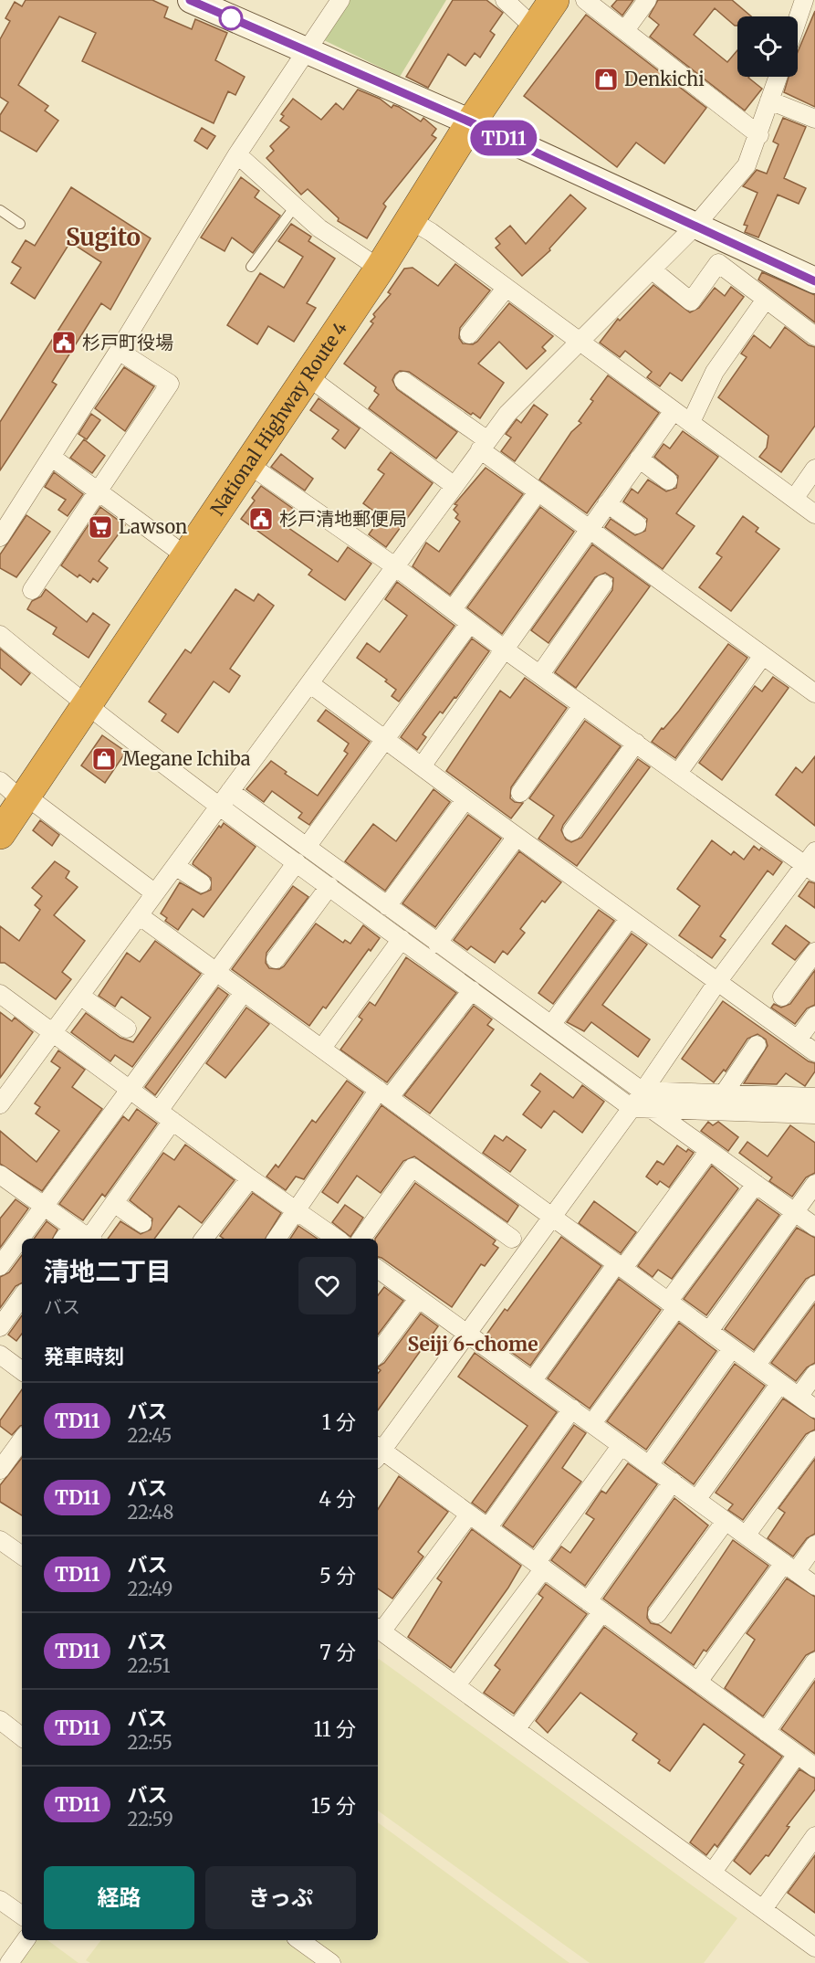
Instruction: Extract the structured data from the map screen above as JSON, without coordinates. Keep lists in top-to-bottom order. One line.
{"streets":{"highway":["National Highway Route 4"]},"districts":["Sugito","Seiji 6-chome"],"places":{"shop":["Denkichi","Megane Ichiba"],"public building":["杉戸町役場","杉戸清地郵便局"],"supermarket":["Lawson"]},"lines":["bus line TD11"],"page":{"on_map":"TD11","heading":[["清地二丁目","バス"],"発車時刻"],"list":[{"mark":"TD11","name":"バス","note":"22:45","value":"1 分"},{"mark":"TD11","name":"バス","note":"22:48","value":"4 分"},{"mark":"TD11","name":"バス","note":"22:49","value":"5 分"},{"mark":"TD11","name":"バス","note":"22:51","value":"7 分"},{"mark":"TD11","name":"バス","note":"22:55","value":"11 分"},{"mark":"TD11","name":"バス","note":"22:59","value":"15 分"}],"buttons":["経路","きっぷ"]}}
